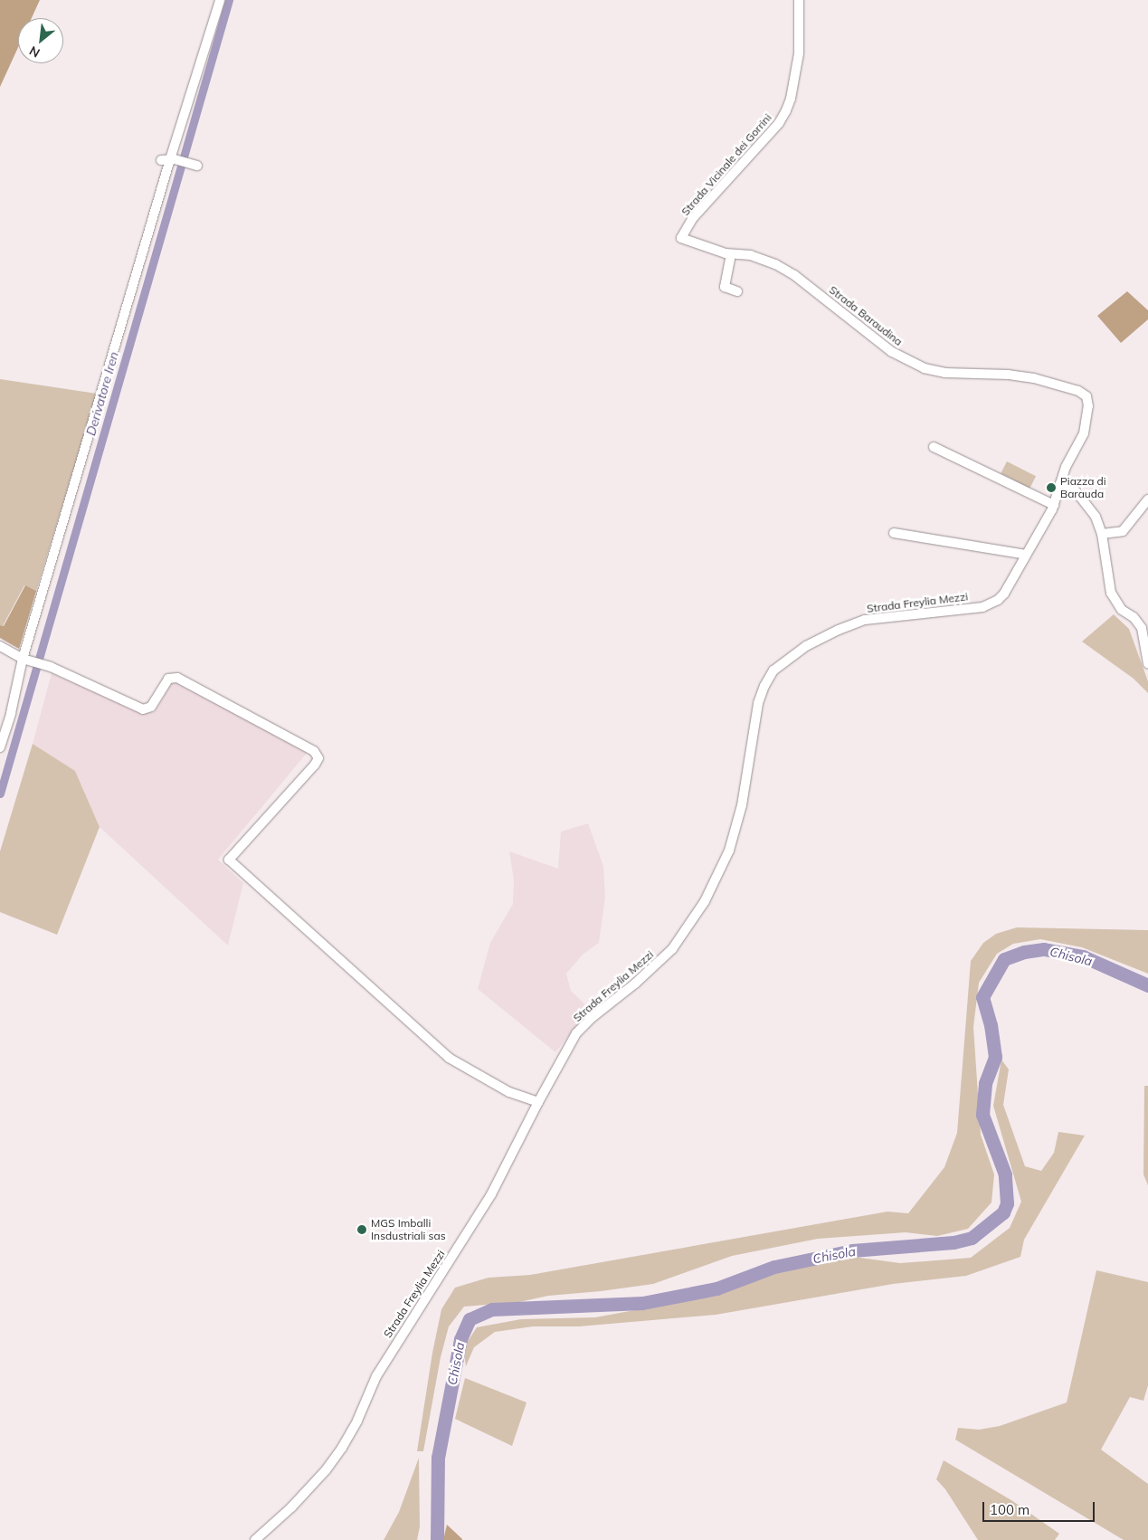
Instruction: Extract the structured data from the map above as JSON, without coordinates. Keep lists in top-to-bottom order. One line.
{"streets":{"street":["Strada Vicinale dei Gorrini","Strada Baraudina","Strada Freylia Mezzi"]},"crossings":[["Strada Vicinale dei Gorrini","Strada Baraudina"],["Strada Baraudina","Strada Freylia Mezzi"]],"water":["Derivatore Iren","Chisola"],"places":["Piazza di Barauda","MGS Imballi Insdustriali sas"],"scale_bar":"100 m","north":"bottom left"}
